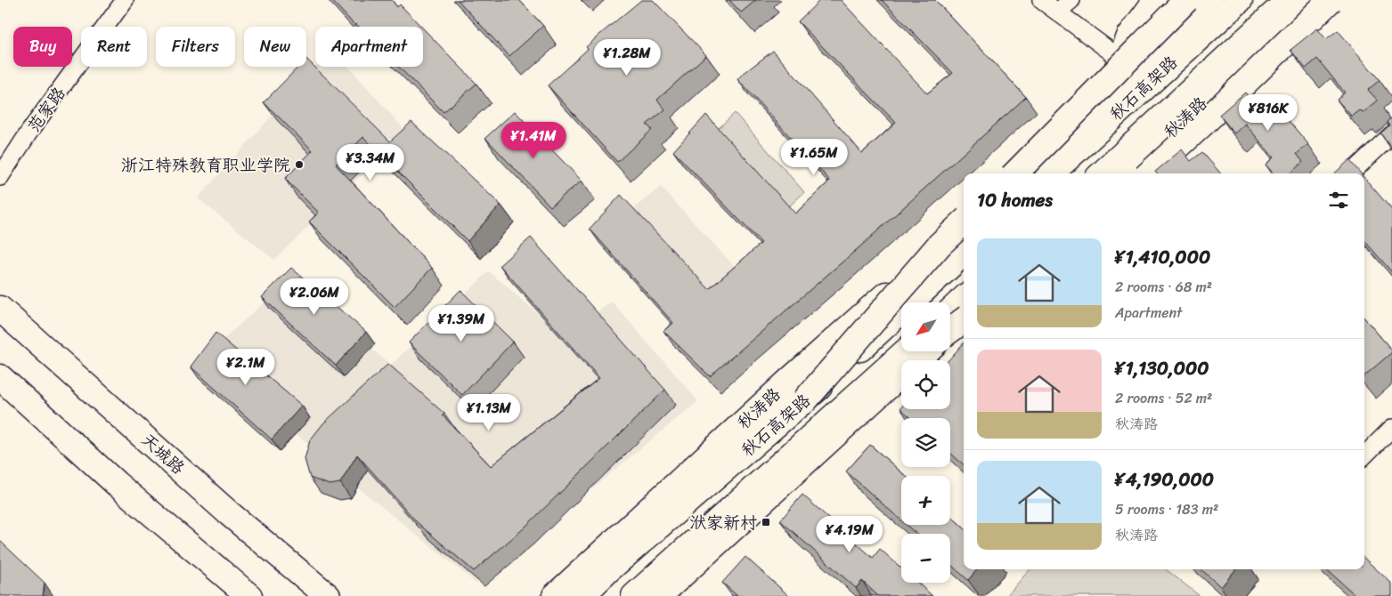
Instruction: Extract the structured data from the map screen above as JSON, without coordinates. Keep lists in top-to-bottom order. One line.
{"streets":{"main road":["秋石高架路","秋涛路","天城路"],"street":["范家路"]},"places":{"other":["浙江特殊教育职业学院"],"transit":["洑家新村"]},"north":"bottom left","page":{"chip":["Buy","Rent","Filters","New","Apartment"],"price":["¥1.28M","¥816K","¥1.41M","¥1.65M","¥3.34M","¥2.06M","¥1.39M","¥2.1M","¥1.13M","¥4.19M"],"heading":"10 homes","list":[{"name":"¥1,410,000","note":"2 rooms · 68 m² · Apartment"},{"name":"¥1,130,000","note":"2 rooms · 52 m² · 秋涛路"},{"name":"¥4,190,000","note":"5 rooms · 183 m² · 秋涛路"}],"map_buttons":["+","−"]}}
